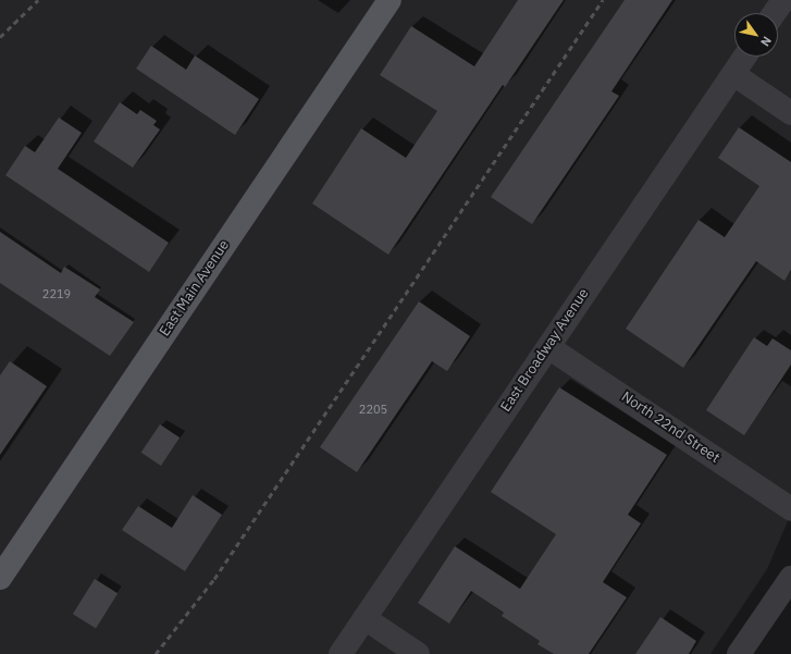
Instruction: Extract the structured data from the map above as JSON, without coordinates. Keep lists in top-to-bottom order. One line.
{"streets":{"main road":["East Main Avenue"],"street":["East Broadway Avenue","North 22nd Street"]},"crossings":[["East Broadway Avenue","North 22nd Street"]],"house_numbers":["2219","2205"],"north":"bottom right"}
